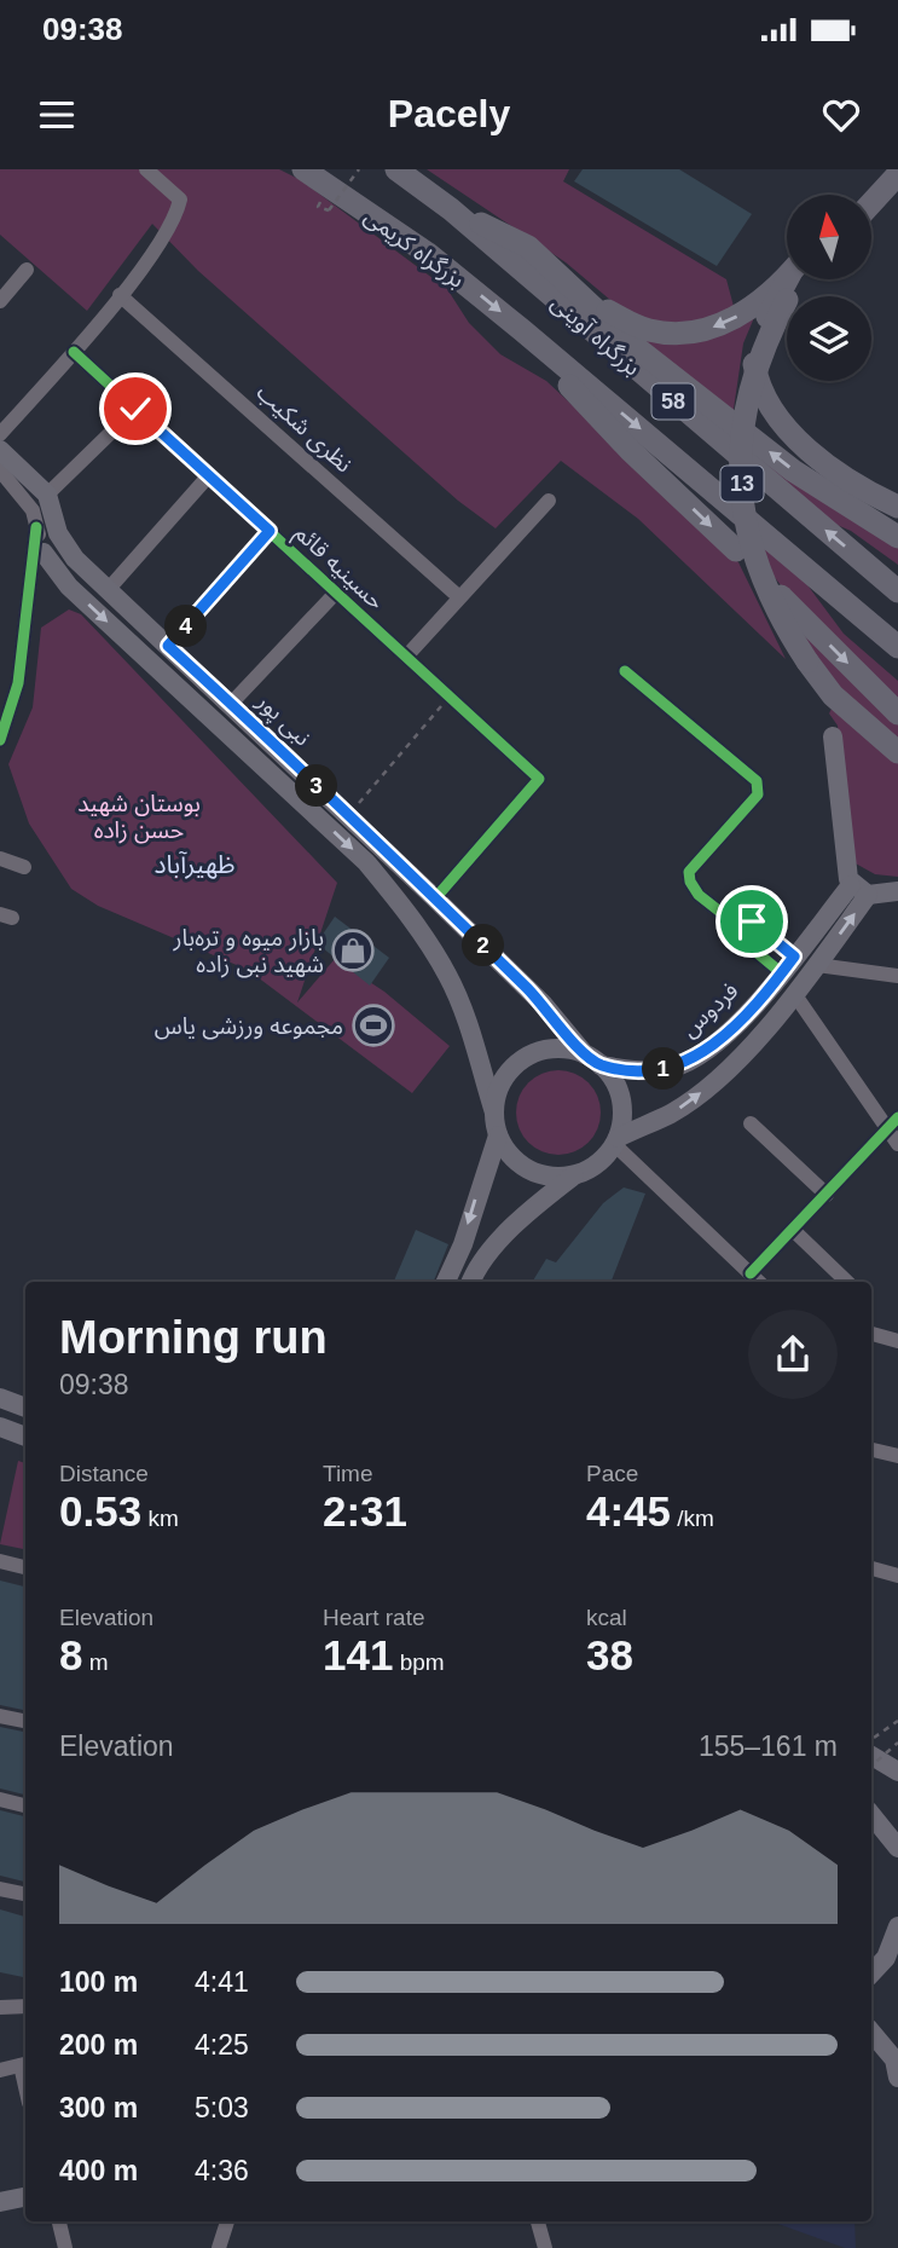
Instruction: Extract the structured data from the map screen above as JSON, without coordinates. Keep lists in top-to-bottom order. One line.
{"streets":{"highway":["بزرگراه کریمی","بزرگراه آوینی","58","13"],"main road":["نبی پور","فردوس"],"street":["نظری شکیب","حسینیه قائم"]},"crossings":[["بزرگراه کریمی","بزرگراه آوینی"],["بزرگراه آوینی","58"],["حسینیه قائم","نبی پور"],["نبی پور","فردوس"]],"districts":["ظهیرآباد"],"parks":["بوستان شهید حسن زاده"],"places":{"shop":["بازار میوه و تره‌بار شهید نبی زاده"],"sports":["مجموعه ورزشی یاس"]},"north":"top","page":{"status":"09:38","header":"Pacely","pins":["4","3","2","1"],"heading":["Morning run","09:38"],"stats":[["Distance","0.53 km"],["Time","2:31"],["Pace","4:45 /km"],["Elevation","8 m"],["Heart rate","141 bpm"],["kcal","38"]],"chart":["Elevation","155–161 m"],"list":[{"name":"100 m","note":"4:41"},{"name":"200 m","note":"4:25"},{"name":"300 m","note":"5:03"},{"name":"400 m","note":"4:36"}]}}
